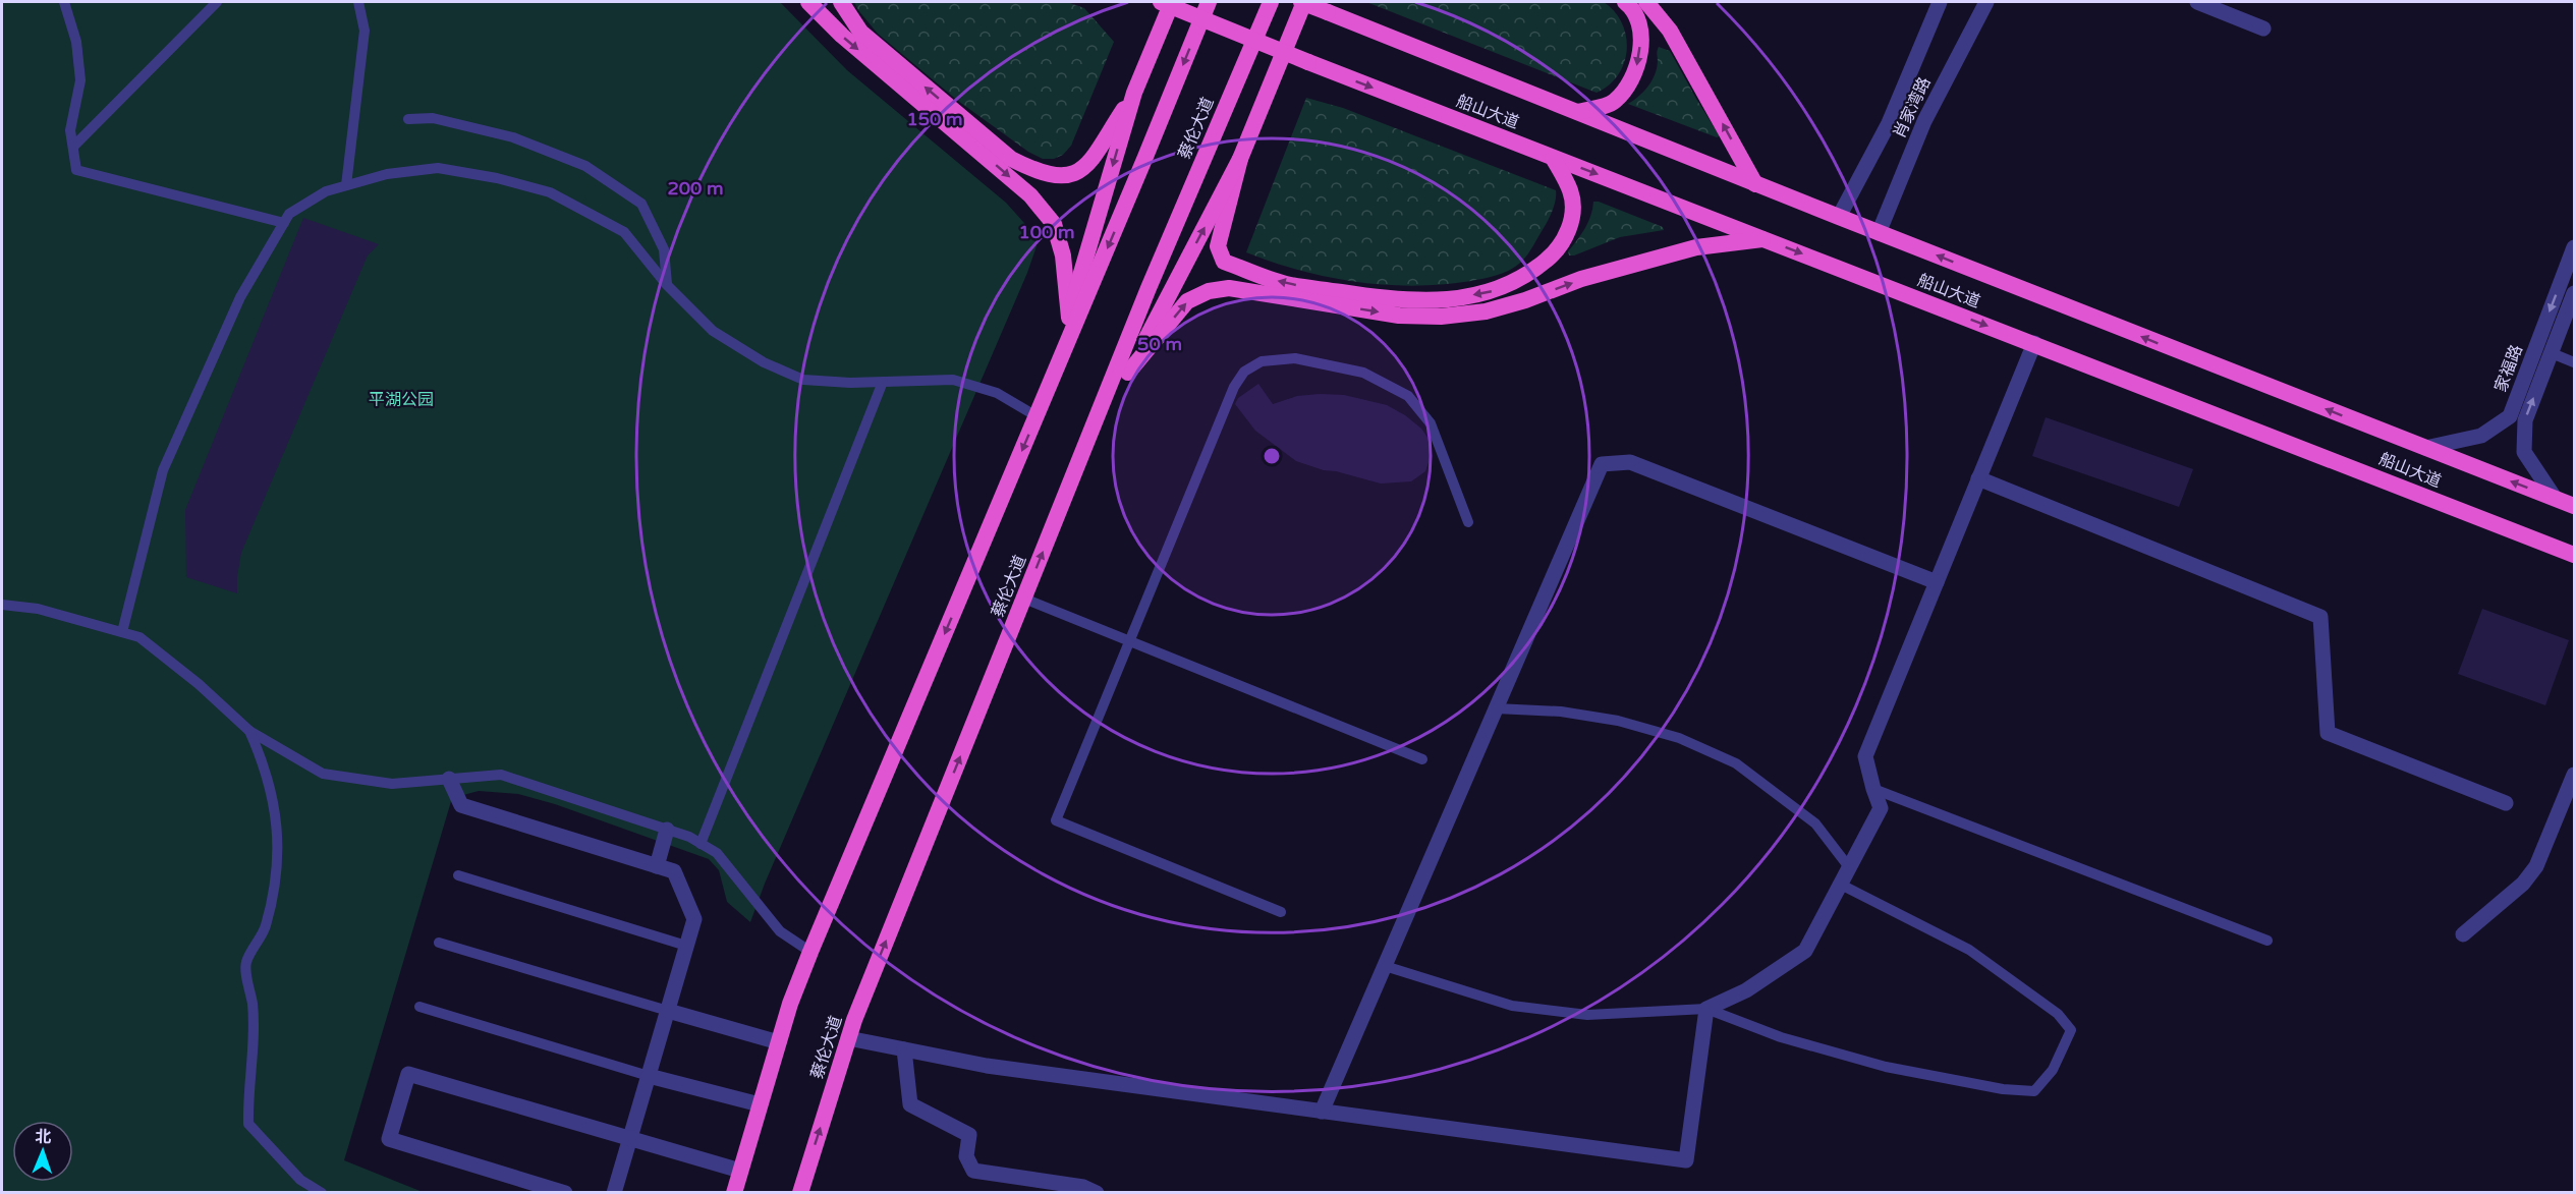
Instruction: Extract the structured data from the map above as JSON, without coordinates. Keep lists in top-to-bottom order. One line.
{"streets":{"highway":["船山大道","蔡伦大道"],"street":["肖家湾路","家福路"]},"crossings":[["肖家湾路","船山大道"],["船山大道","家福路"]],"parks":["平湖公园"],"north":"top","rings":["150 m","200 m","100 m","50 m"]}
